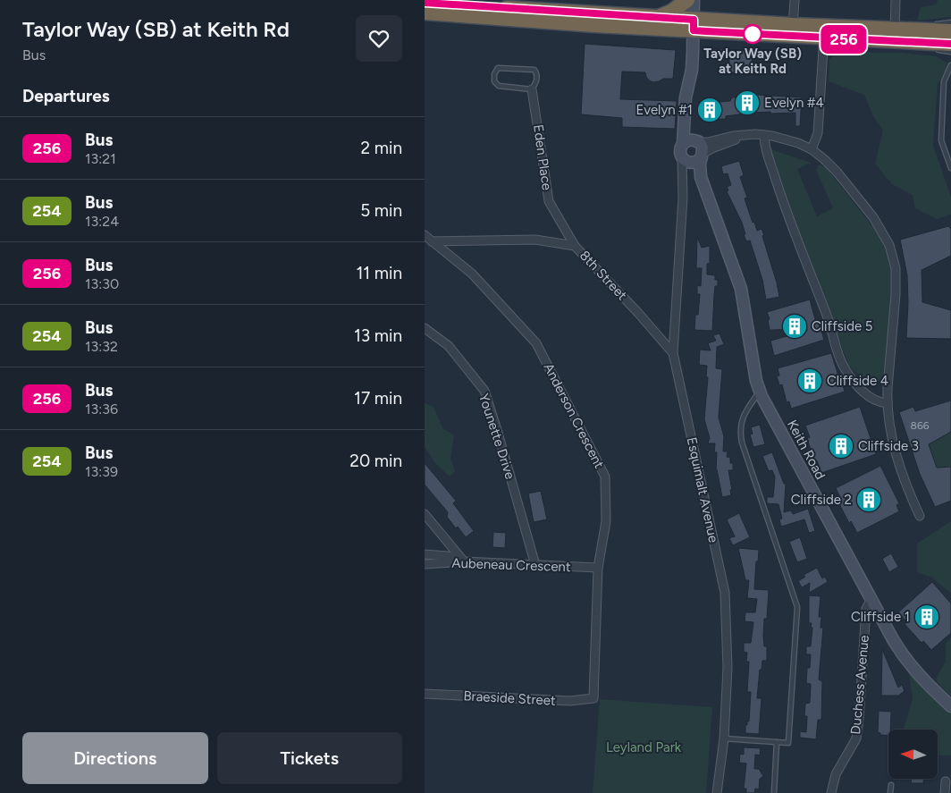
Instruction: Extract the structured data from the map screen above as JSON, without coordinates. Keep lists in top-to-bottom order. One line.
{"streets":{"street":["Eden Place","8th Street","Anderson Crescent","Younette Drive","Keith Road","Esquimalt Avenue","Aubeneau Crescent","Duchess Avenue","Braeside Street"]},"crossings":[["Eden Place","8th Street"],["8th Street","Anderson Crescent"],["8th Street","Esquimalt Avenue"],["Anderson Crescent","Aubeneau Crescent"],["Anderson Crescent","Braeside Street"],["Younette Drive","Aubeneau Crescent"],["Keith Road","Esquimalt Avenue"],["Keith Road","Duchess Avenue"]],"parks":["Leyland Park"],"places":{"other":["Taylor Way (SB) at Keith Rd"],"building":["Evelyn #4","Evelyn #1","Cliffside 5","Cliffside 4","Cliffside 3","Cliffside 2","Cliffside 1"]},"lines":["bus line 256"],"house_numbers":["866"],"north":"left","page":{"heading":[["Taylor Way (SB) at Keith Rd","Bus"],"Departures"],"on_map":"256","list":[{"mark":"256","name":"Bus","note":"13:21","value":"2 min"},{"mark":"254","name":"Bus","note":"13:24","value":"5 min"},{"mark":"256","name":"Bus","note":"13:30","value":"11 min"},{"mark":"254","name":"Bus","note":"13:32","value":"13 min"},{"mark":"256","name":"Bus","note":"13:36","value":"17 min"},{"mark":"254","name":"Bus","note":"13:39","value":"20 min"}],"buttons":["Directions","Tickets"]}}
